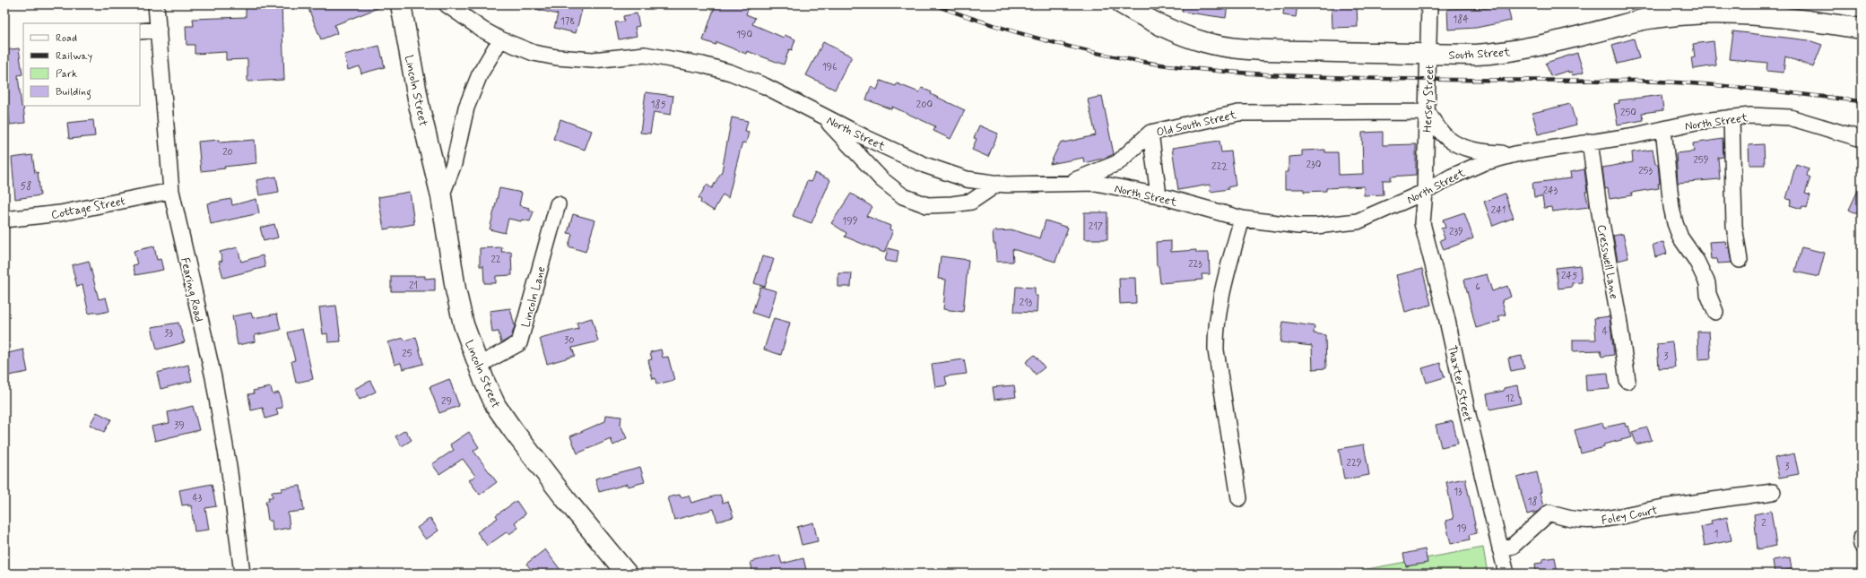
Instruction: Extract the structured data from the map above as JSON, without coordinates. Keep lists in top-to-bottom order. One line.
{"streets":{"main road":["South Street","Lincoln Street"],"street":["Hersey Street","North Street","Old South Street","Cottage Street","Cresswell Lane","Fearing Road","Lincoln Lane","Thaxter Street","Foley Court"]},"crossings":[["South Street","Hersey Street"],["Lincoln Street","North Street"],["Lincoln Street","Lincoln Lane"],["Hersey Street","North Street"],["Hersey Street","Old South Street"],["Hersey Street","Thaxter Street"],["North Street","Old South Street"],["North Street","Cresswell Lane"],["North Street","Thaxter Street"],["Cottage Street","Fearing Road"],["Thaxter Street","Foley Court"]],"house_numbers":["184","178","190","196","185","200","250","20","259","230","222","253","58","243","241","199","217","239","22","223","245","21","6","213","4","33","30","25","3","12","29","39","229","3","13","43","18","2","19","1"],"legend":["Road","Railway","Park","Building"]}
